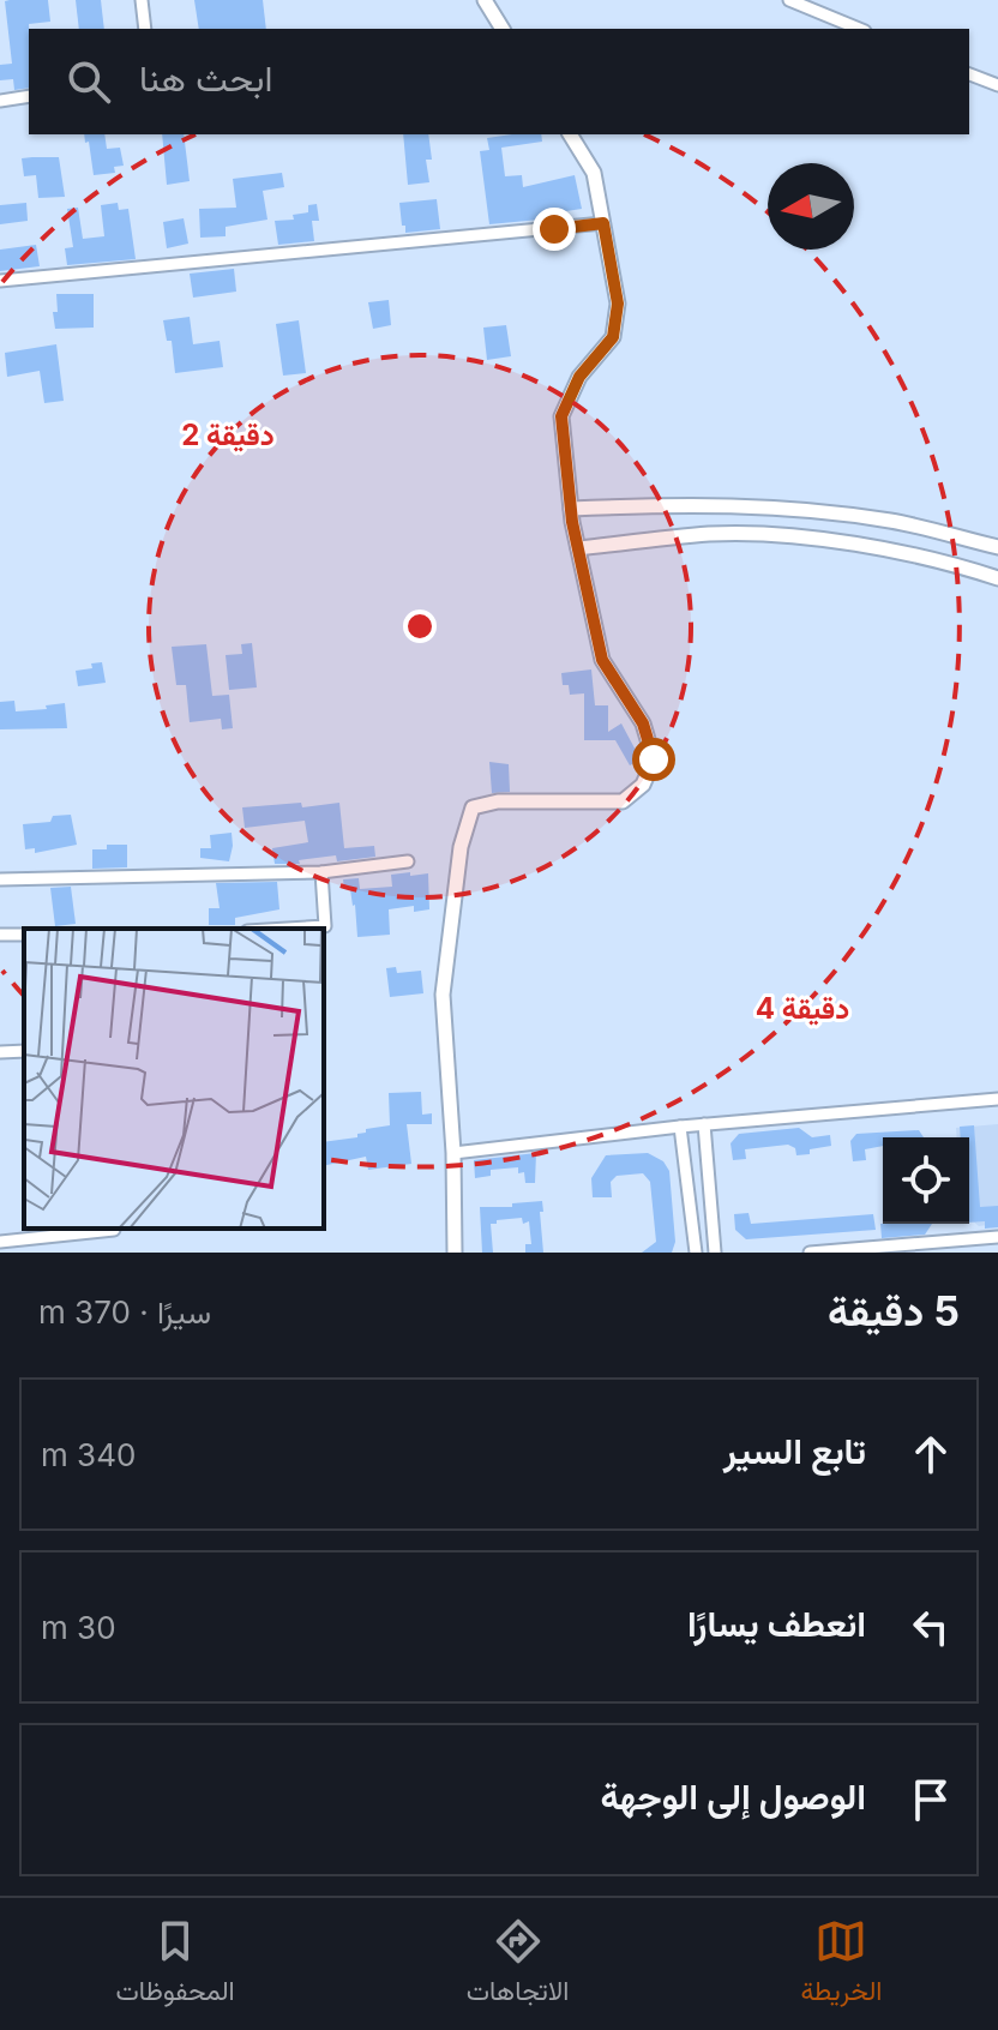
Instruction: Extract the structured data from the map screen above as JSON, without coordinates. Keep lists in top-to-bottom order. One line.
{"north":"left","page":{"search":"ابحث هنا","heading":["5 دقيقة","سيرًا · 370 m"],"list":[["تابع السير","340 m"],["انعطف يسارًا","30 m"],"الوصول إلى الوجهة"],"nav":["الخريطة","الاتجاهات","المحفوظات"]},"rings":["2 دقيقة","4 دقيقة"]}
